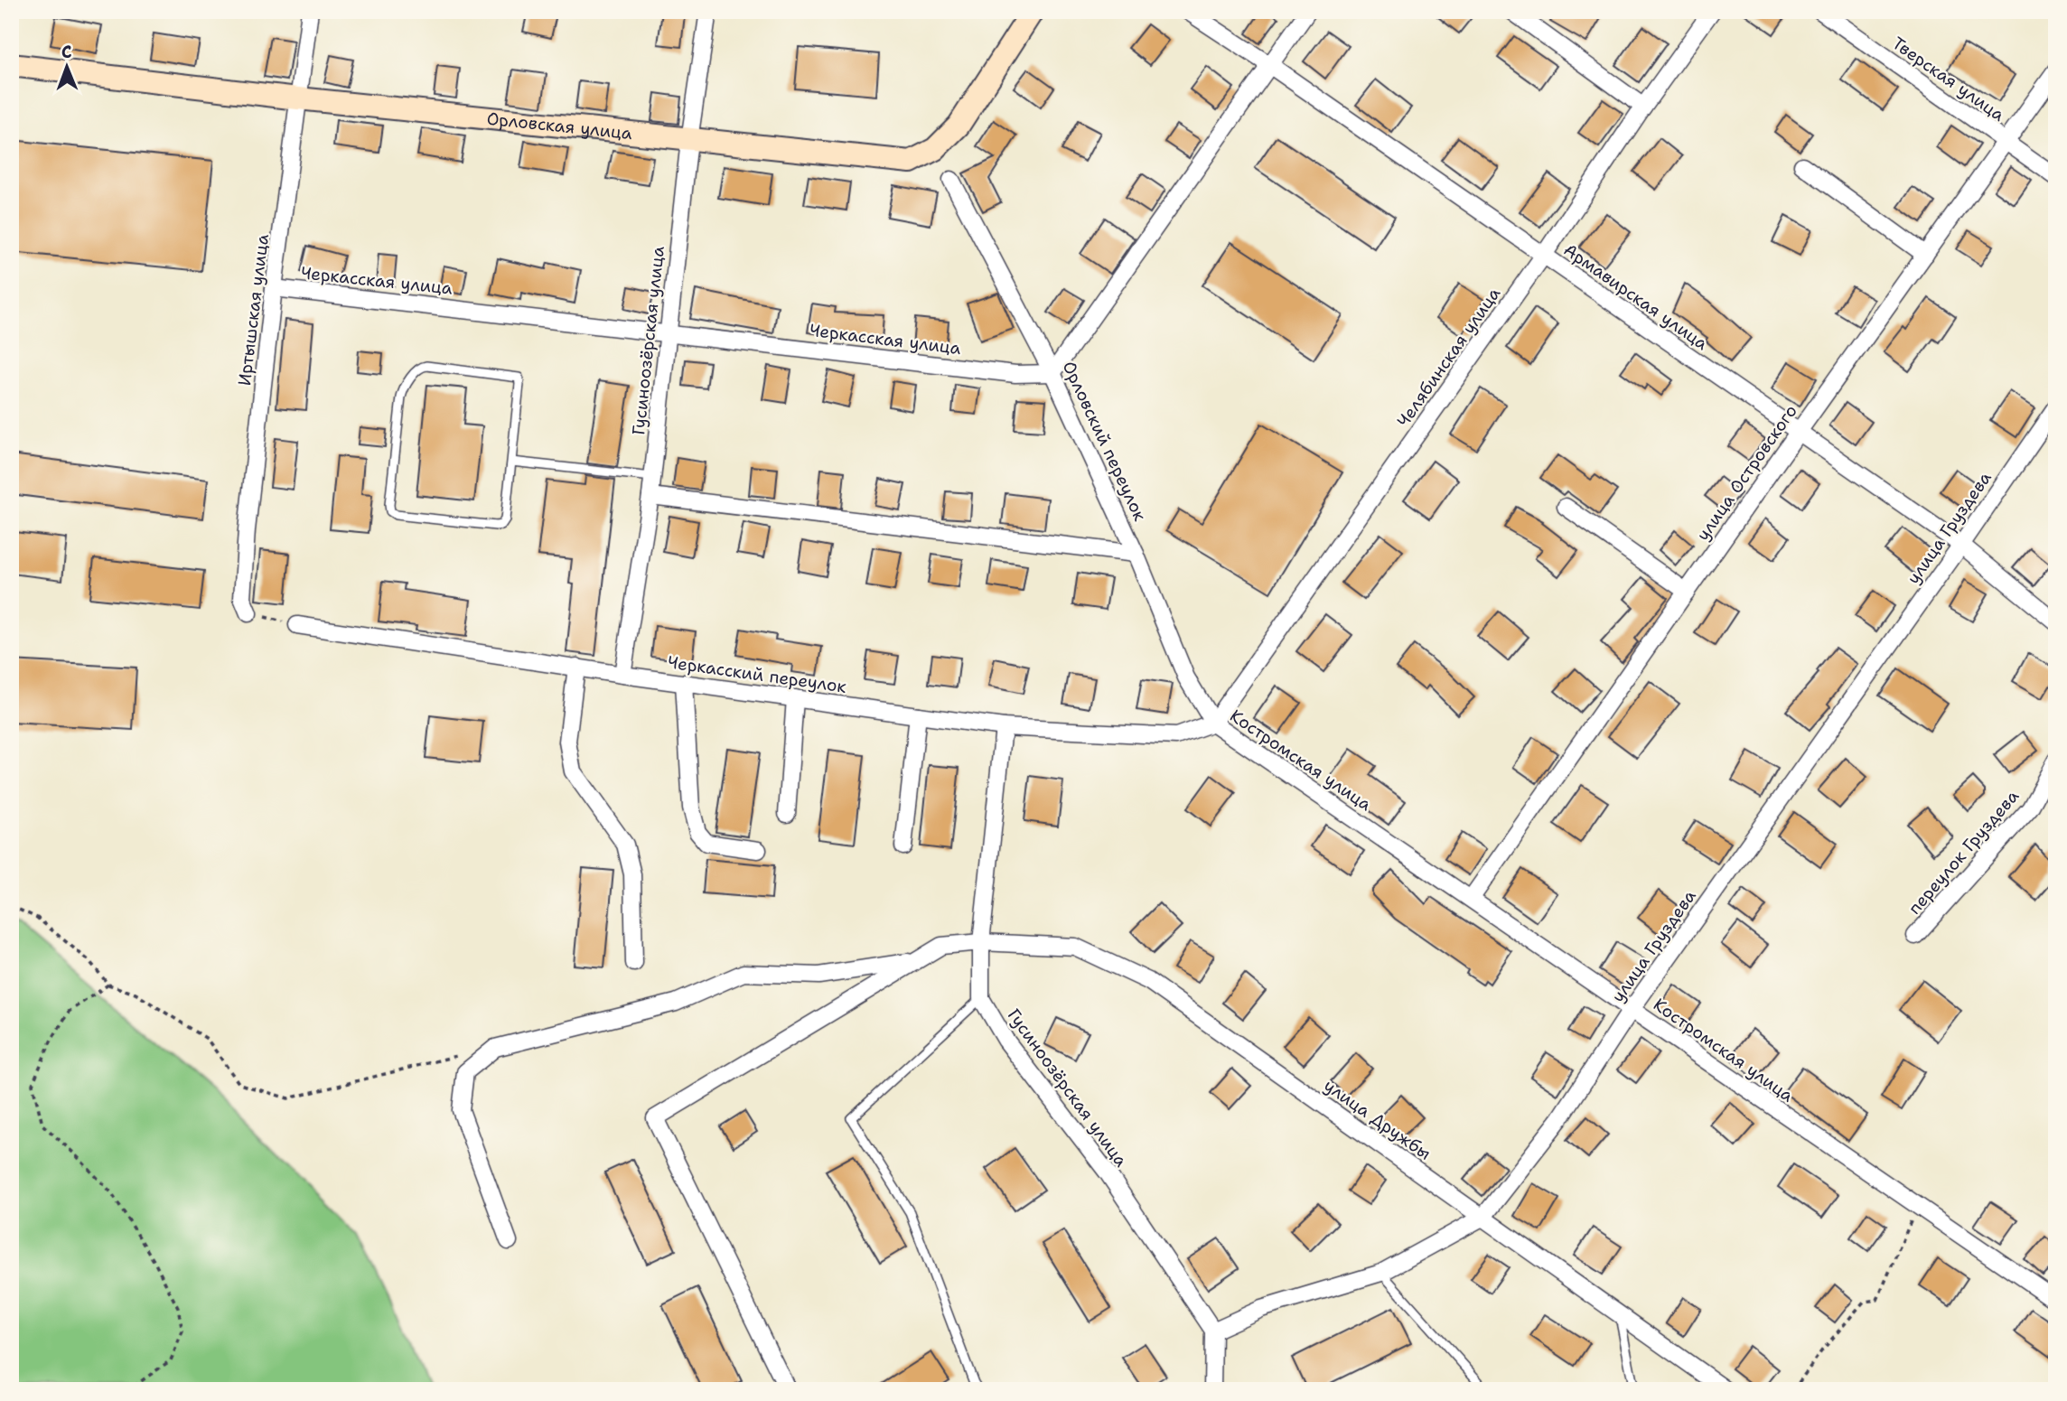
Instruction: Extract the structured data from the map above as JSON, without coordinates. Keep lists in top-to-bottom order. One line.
{"streets":{"street":["Тверская улица","Орловская улица","Черкасская улица","Армавирская улица","Иртышская улица","Гусиноозёрская улица","Челябинская улица","Орловский переулок","улица Островского","улица Груздева","Черкасский переулок","Костромская улица","переулок Груздева","улица Дружбы"]},"crossings":[["Тверская улица","улица Островского"],["Орловская улица","Иртышская улица"],["Орловская улица","Гусиноозёрская улица"],["Черкасская улица","Иртышская улица"],["Черкасская улица","Гусиноозёрская улица"],["Черкасская улица","Орловский переулок"],["Армавирская улица","Челябинская улица"],["Армавирская улица","улица Островского"],["Армавирская улица","улица Груздева"],["Гусиноозёрская улица","улица Груздева"],["Гусиноозёрская улица","Черкасский переулок"],["Челябинская улица","Орловский переулок"],["Челябинская улица","Черкасский переулок"],["Челябинская улица","Костромская улица"],["Орловский переулок","Черкасский переулок"],["Орловский переулок","Костромская улица"],["улица Островского","Костромская улица"],["улица Груздева","Костромская улица"],["улица Груздева","улица Дружбы"],["Черкасский переулок","Костромская улица"]],"north":"top"}
